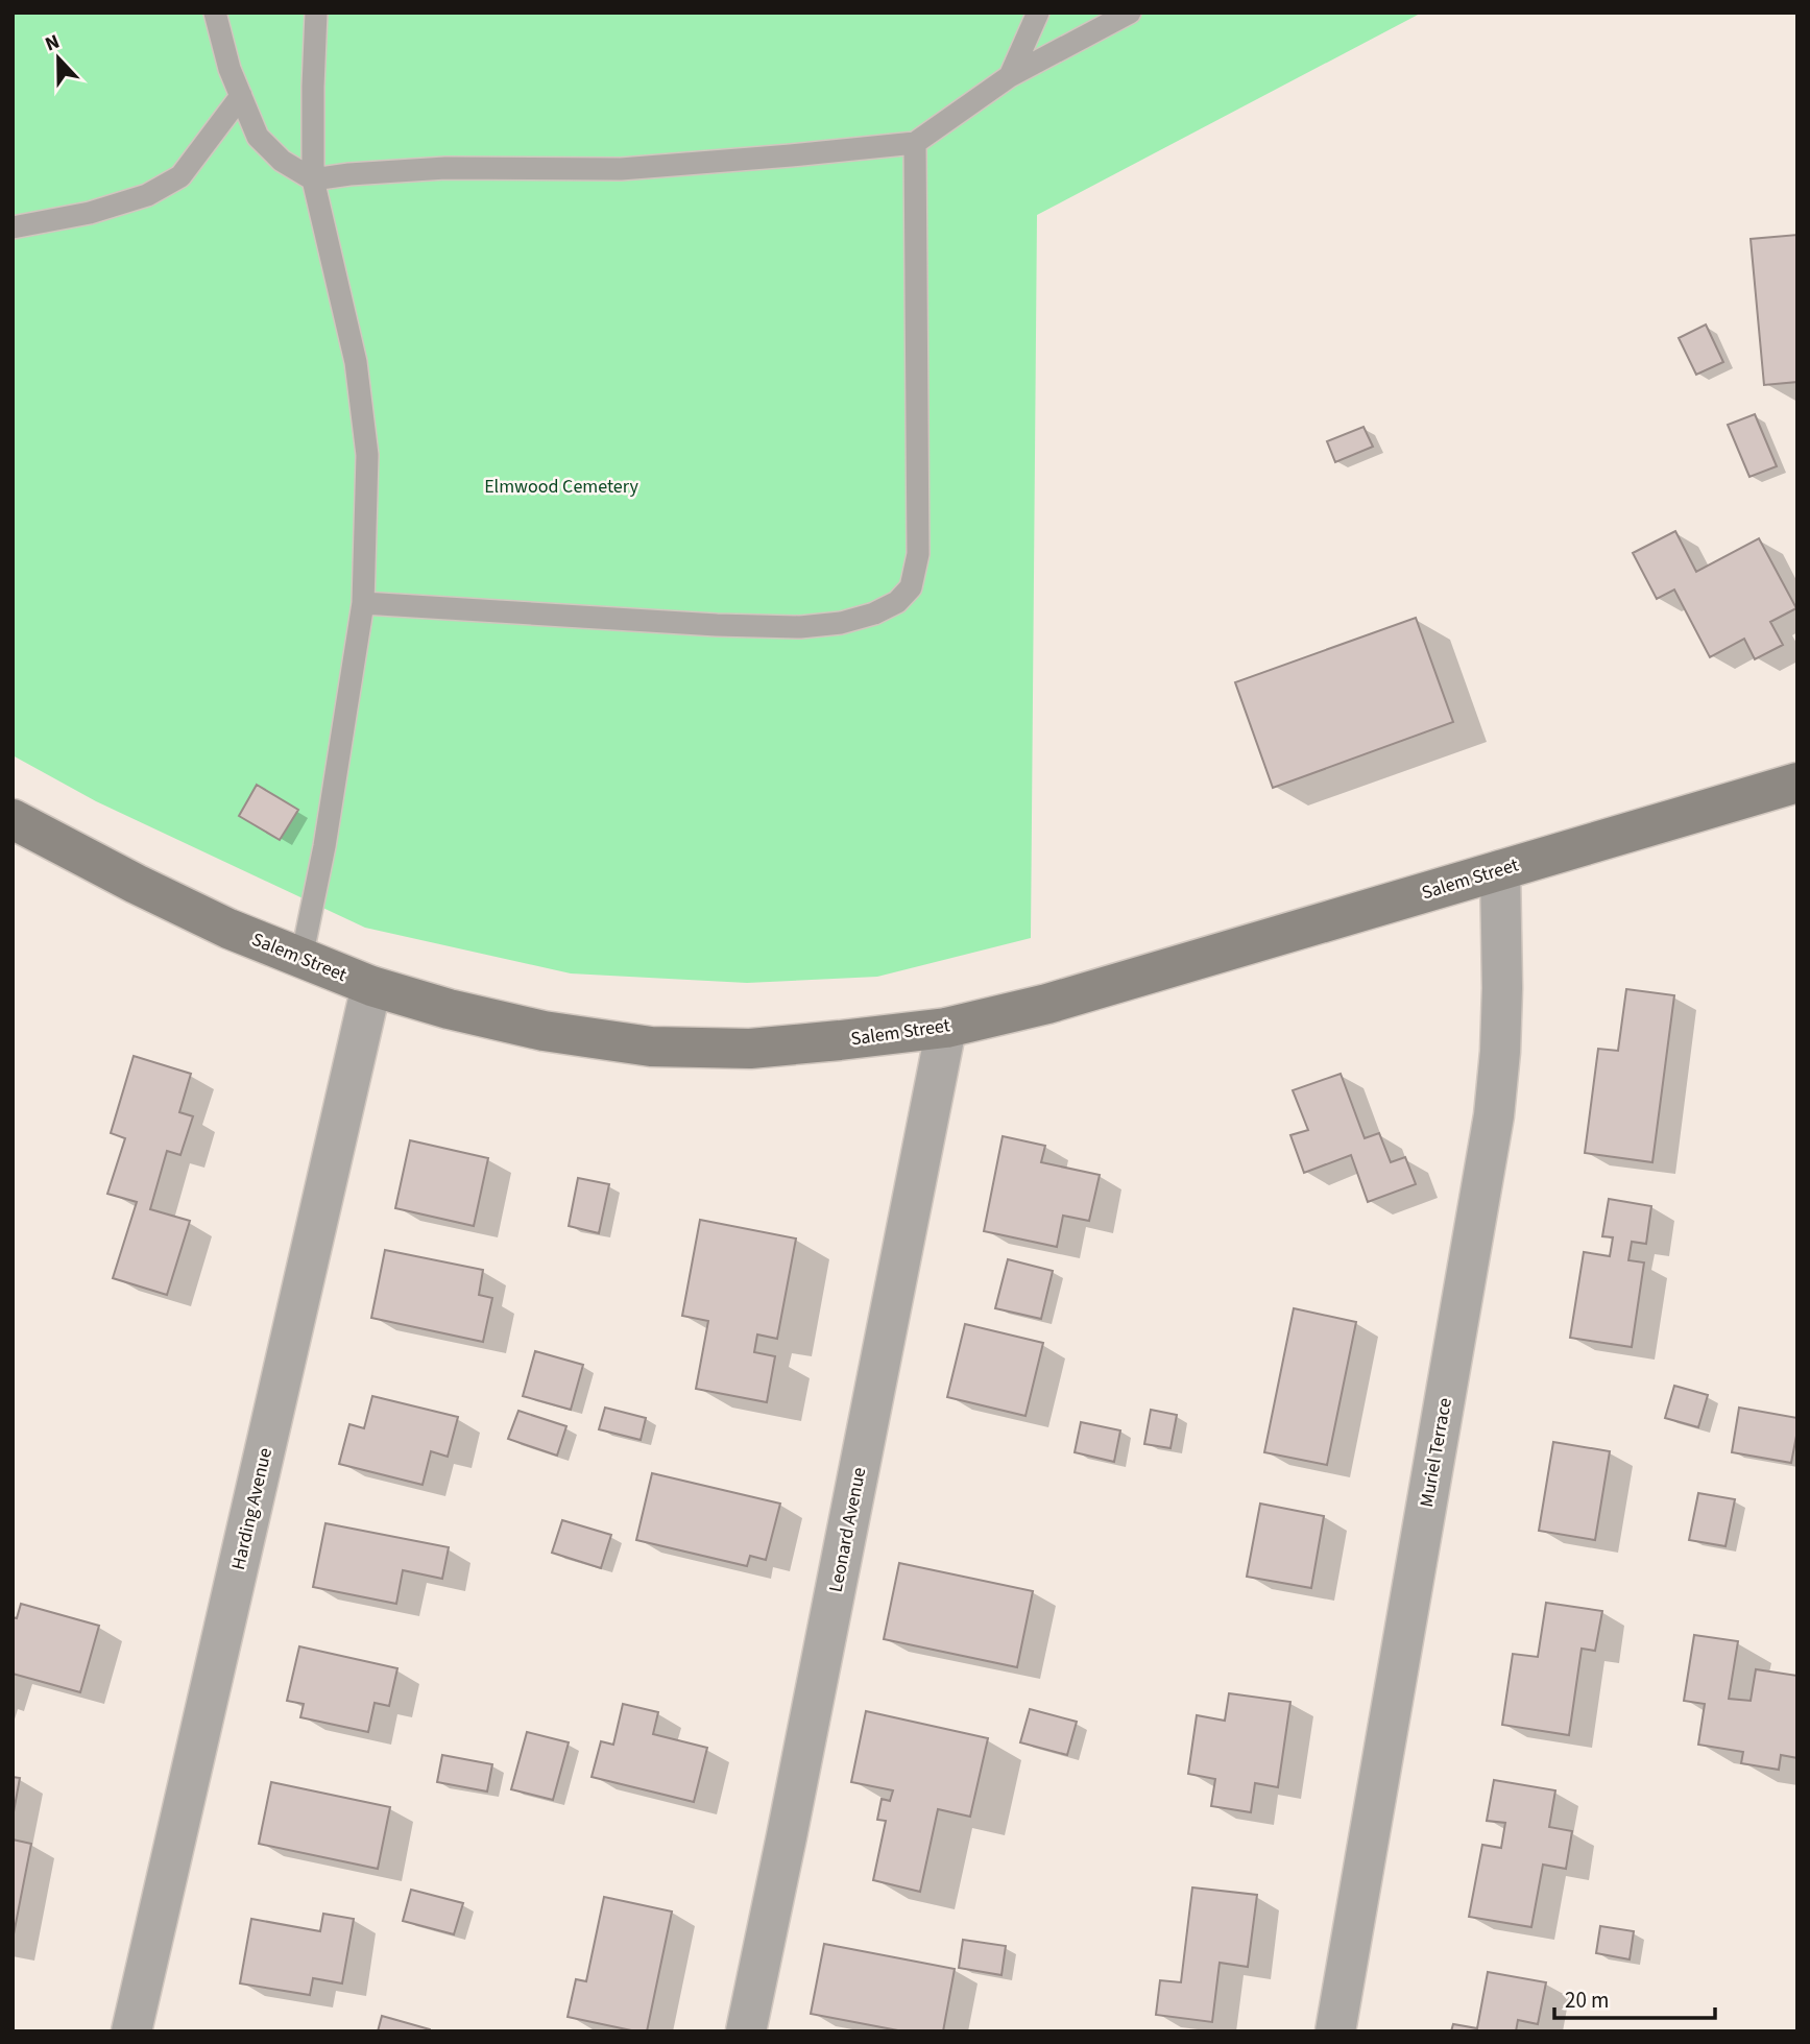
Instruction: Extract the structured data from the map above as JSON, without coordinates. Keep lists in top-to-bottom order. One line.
{"streets":{"main road":["Salem Street"],"street":["Muriel Terrace","Harding Avenue","Leonard Avenue"]},"crossings":[["Salem Street","Muriel Terrace"],["Salem Street","Harding Avenue"],["Salem Street","Leonard Avenue"]],"parks":["Elmwood Cemetery"],"scale_bar":"20 m","north":"top"}
